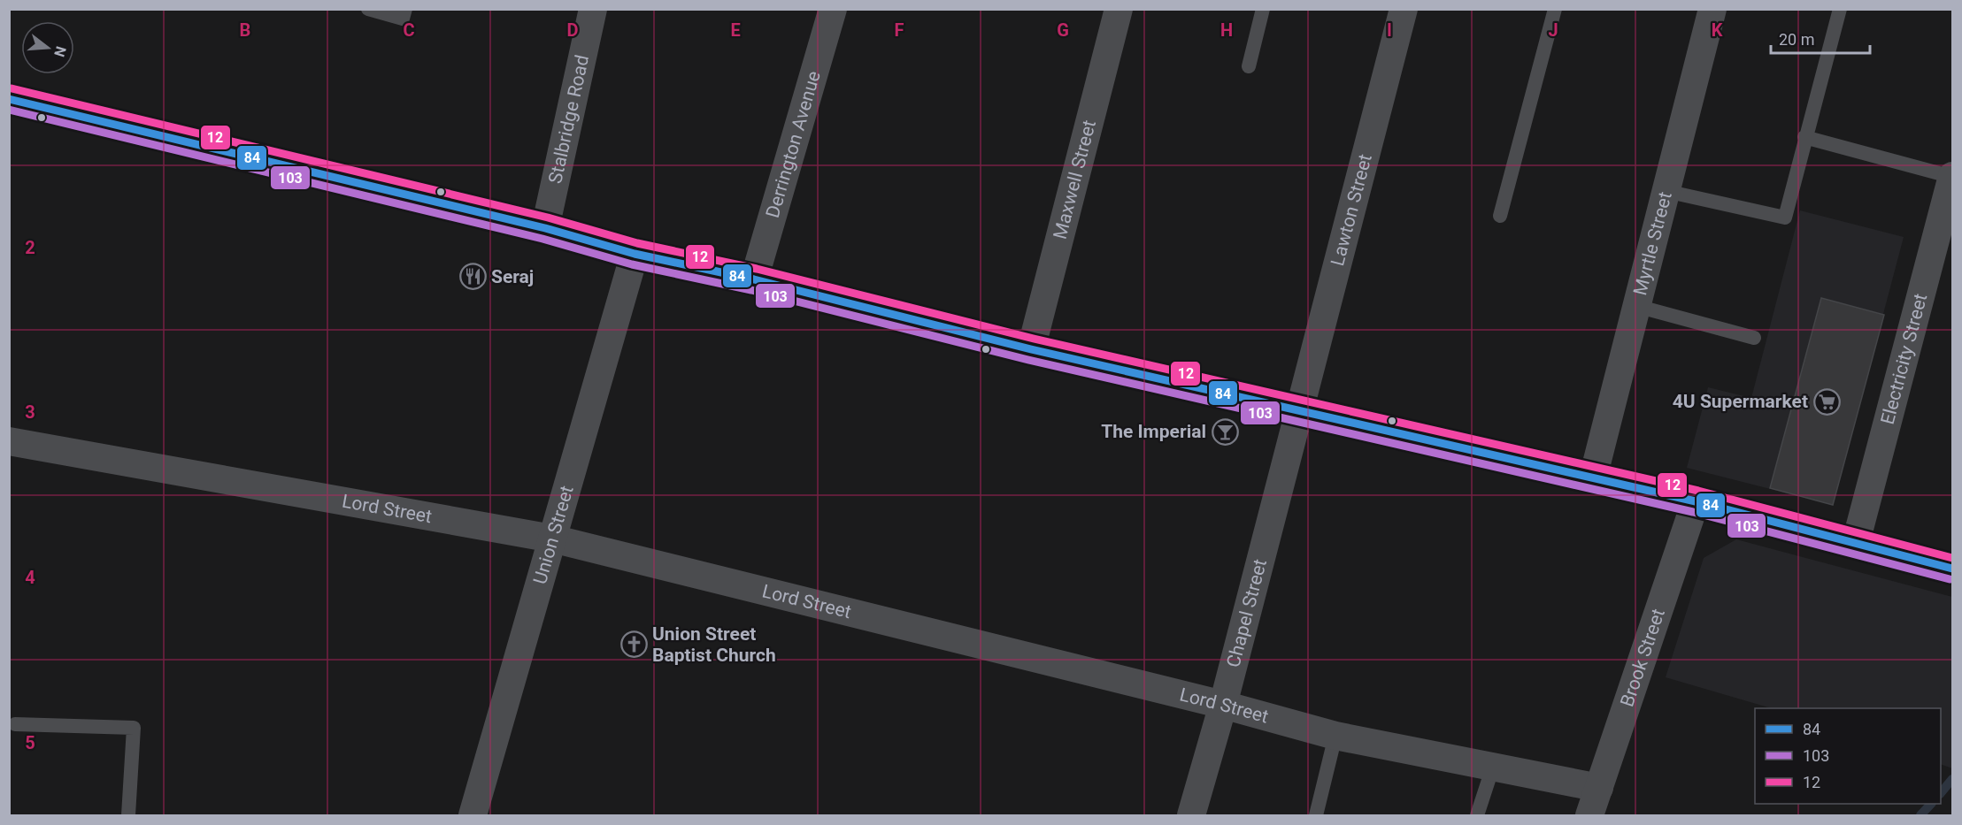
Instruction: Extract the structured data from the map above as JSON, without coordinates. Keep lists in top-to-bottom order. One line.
{"streets":{"street":["Stalbridge Road","Derrington Avenue","Maxwell Street","Lawton Street","Myrtle Street","Electricity Street","Lord Street","Union Street","Chapel Street","Brook Street"]},"crossings":[["Lawton Street","Chapel Street"],["Lord Street","Union Street"],["Lord Street","Chapel Street"],["Lord Street","Brook Street"]],"places":{"restaurant":["Seraj"],"supermarket":["4U Supermarket"],"bar":["The Imperial"],"church":["Union Street Baptist Church"]},"lines":["transit line 12","transit line 84","transit line 103"],"legend":["84","103","12"],"scale_bar":"20 m","north":"right","grid":{"columns":["B","C","D","E","F","G","H","I","J","K"],"rows":["2","3","4","5"]}}
